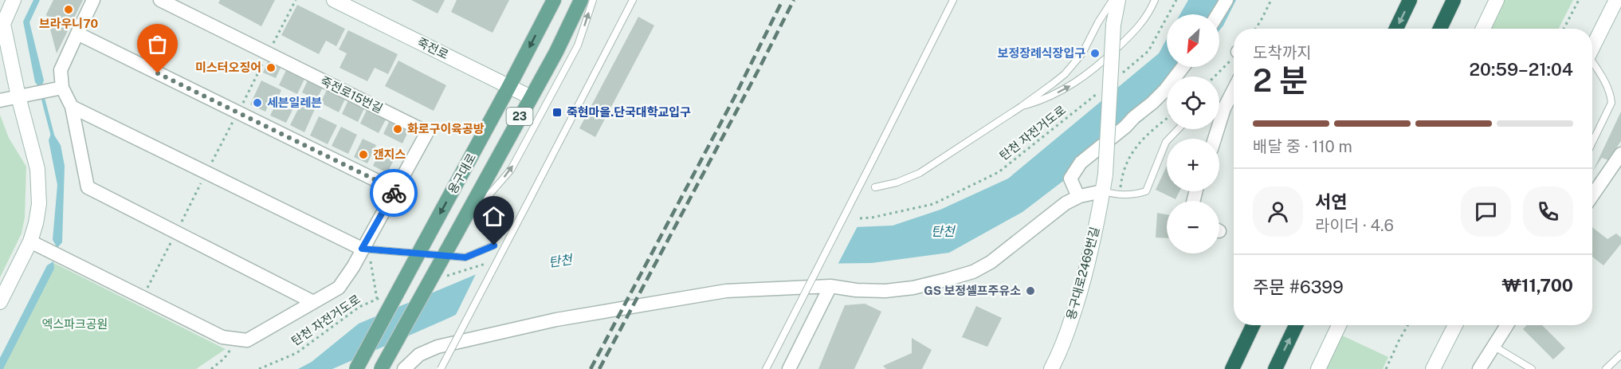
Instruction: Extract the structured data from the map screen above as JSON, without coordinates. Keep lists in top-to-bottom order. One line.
{"streets":{"main road":["23","용구대로"],"street":["죽전로","죽전로15번길","용구대로2469번길"],"path":["탄천 자전거도로"]},"crossings":[["죽전로","용구대로"],["23","용구대로"]],"water":["탄천"],"parks":["엑스파크공원"],"places":{"other":["브라우니70","보정장례식장입구","미스터오징어","세븐일레븐","화로구이육공방","갠지스","GS 보정셀프주유소"],"transit":["죽현마을.단국대학교입구"]},"north":"bottom left","page":{"map_buttons":["+","−"],"heading":["2 분","도착까지","20:59–21:04"],"panel":["서연","라이더 · 4.6","주문 #6399","₩11,700"],"bar":"배달 중 · 110 m"}}
